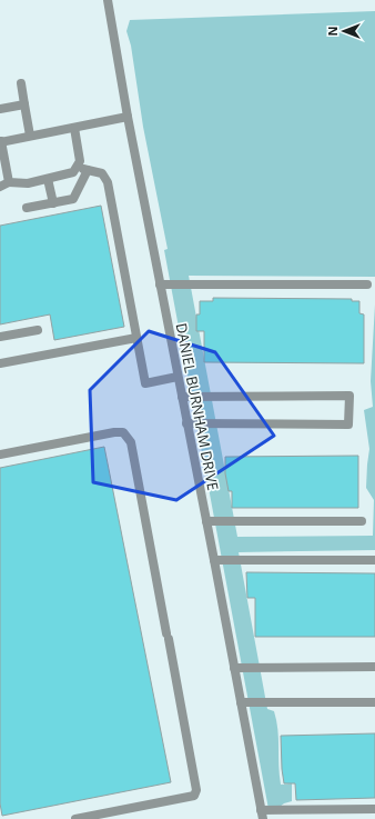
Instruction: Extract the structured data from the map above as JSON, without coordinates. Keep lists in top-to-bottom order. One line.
{"streets":{"street":["DANIEL BURNHAM DRIVE"]},"north":"left"}
